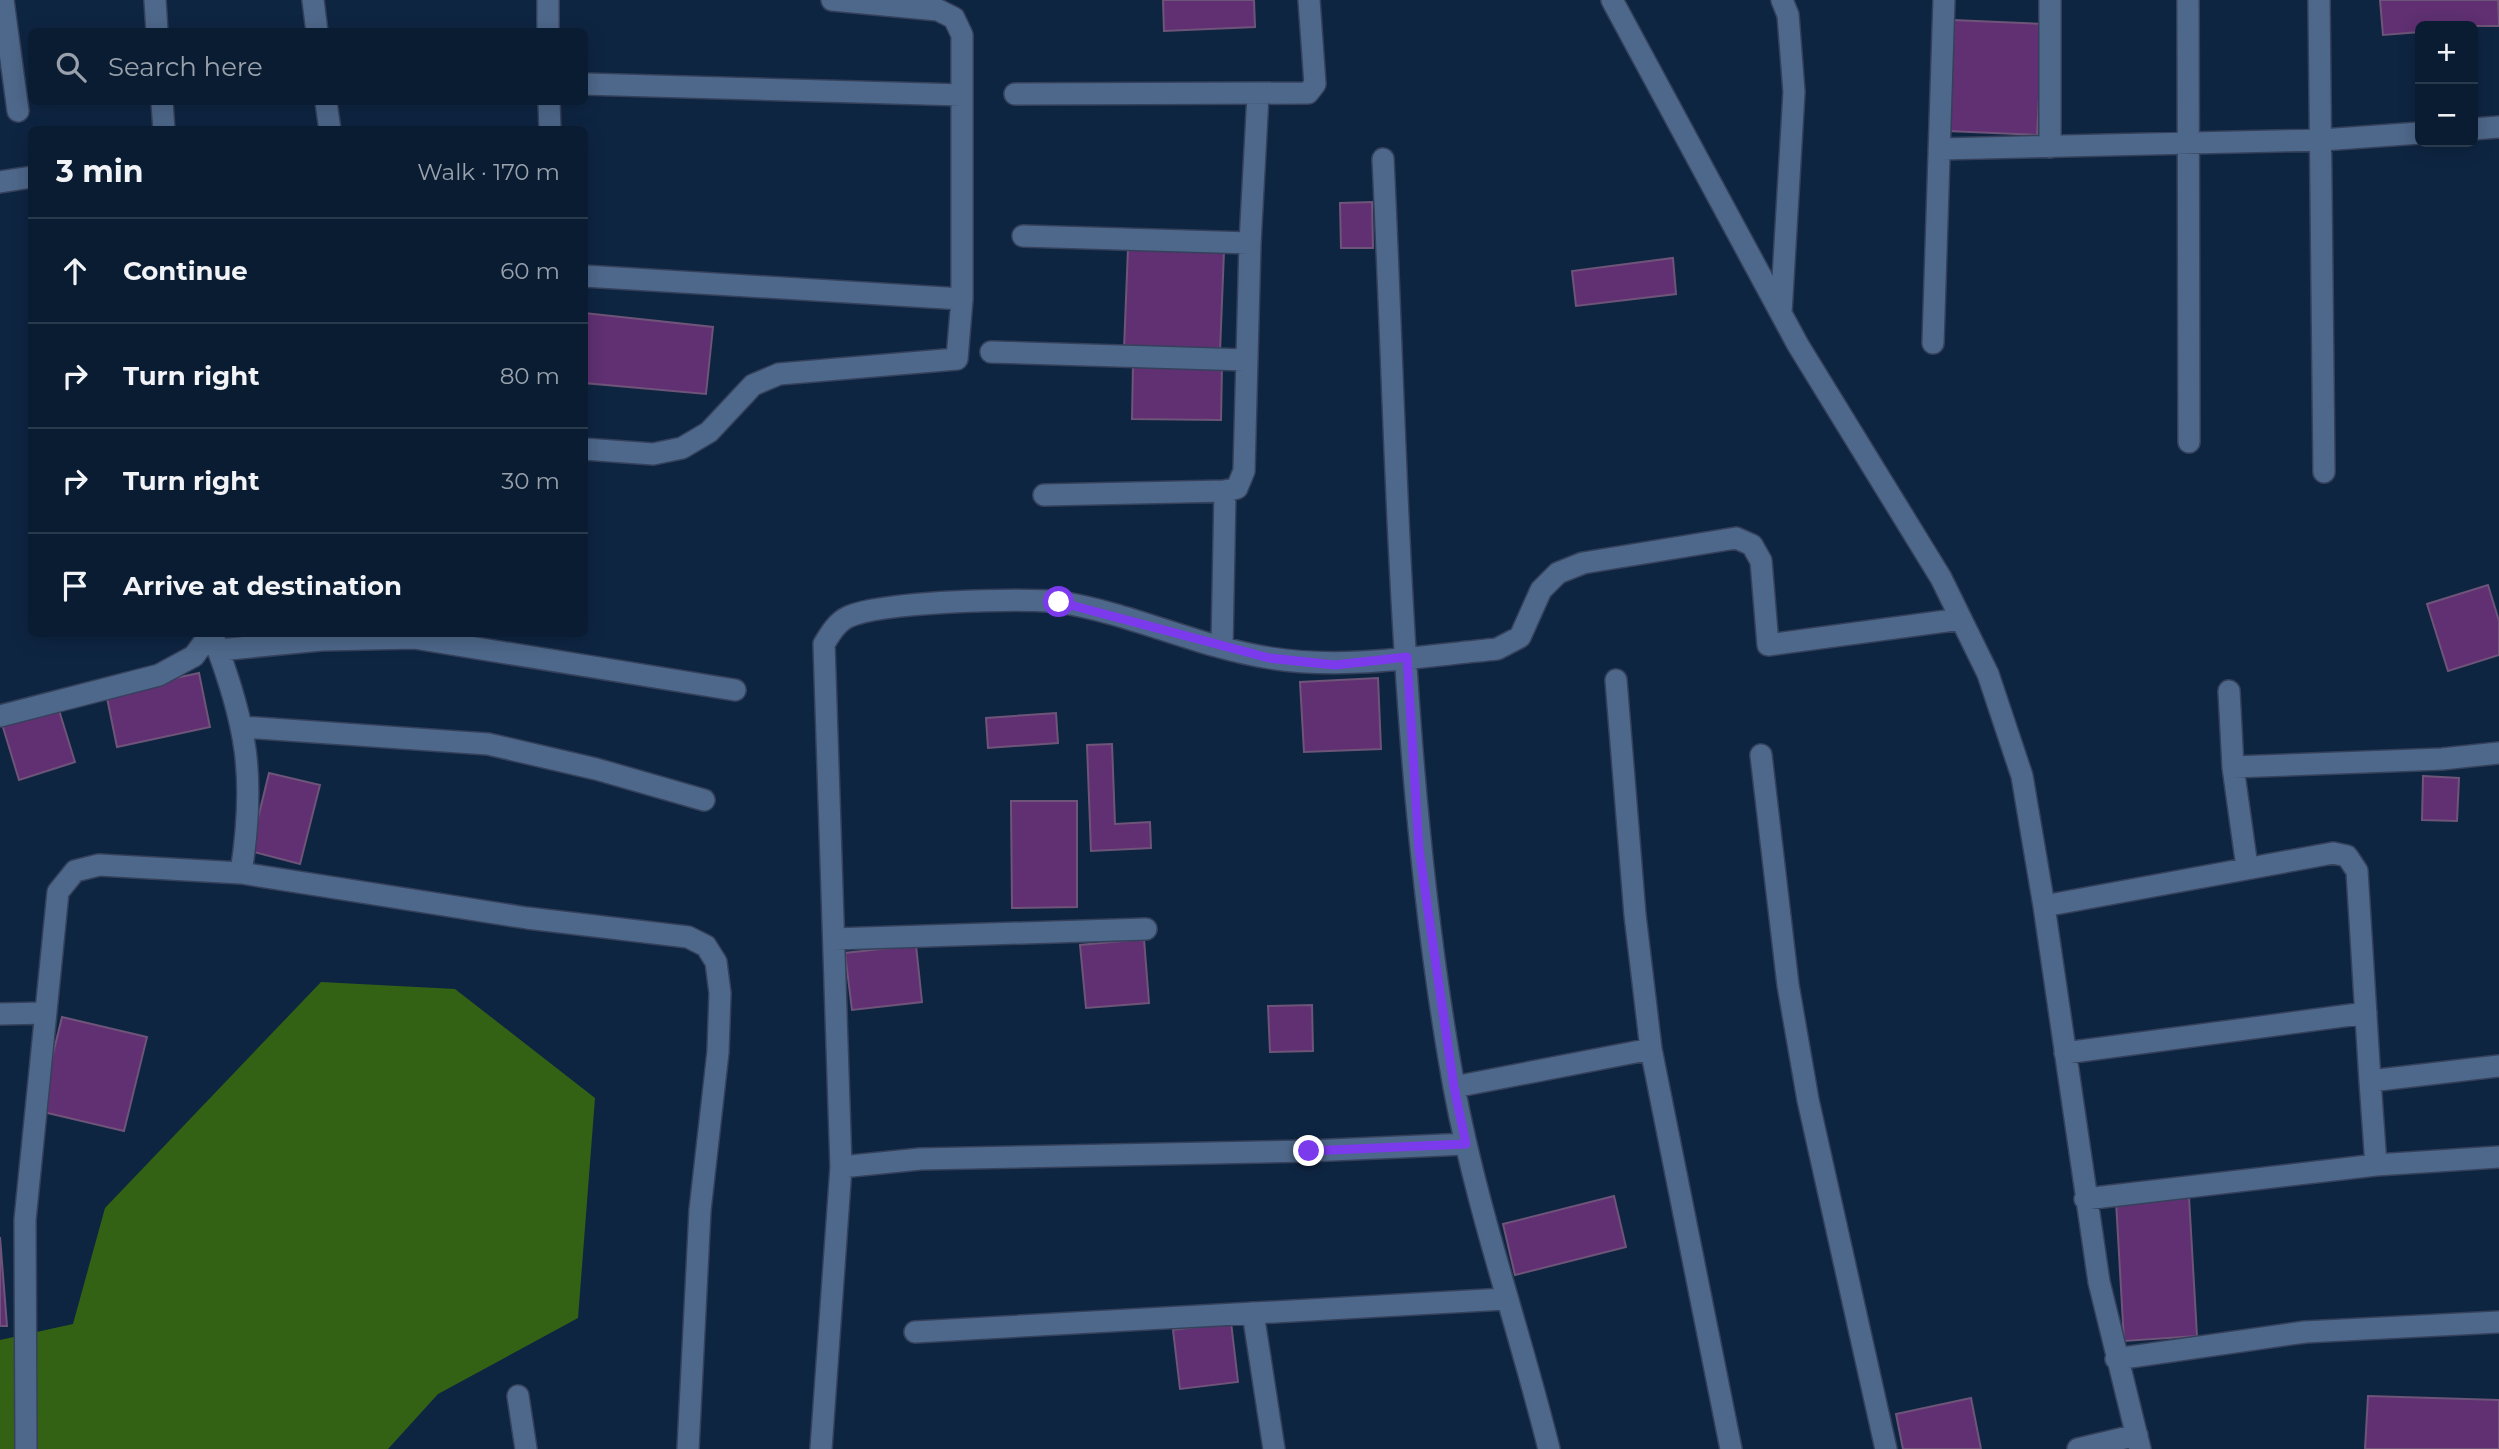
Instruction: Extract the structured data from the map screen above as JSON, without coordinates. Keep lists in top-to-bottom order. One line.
{"page":{"map_buttons":["+","−"],"search":"Search here","heading":["3 min","Walk · 170 m"],"list":[["Continue","60 m"],["Turn right","80 m"],["Turn right","30 m"],"Arrive at destination"]}}
